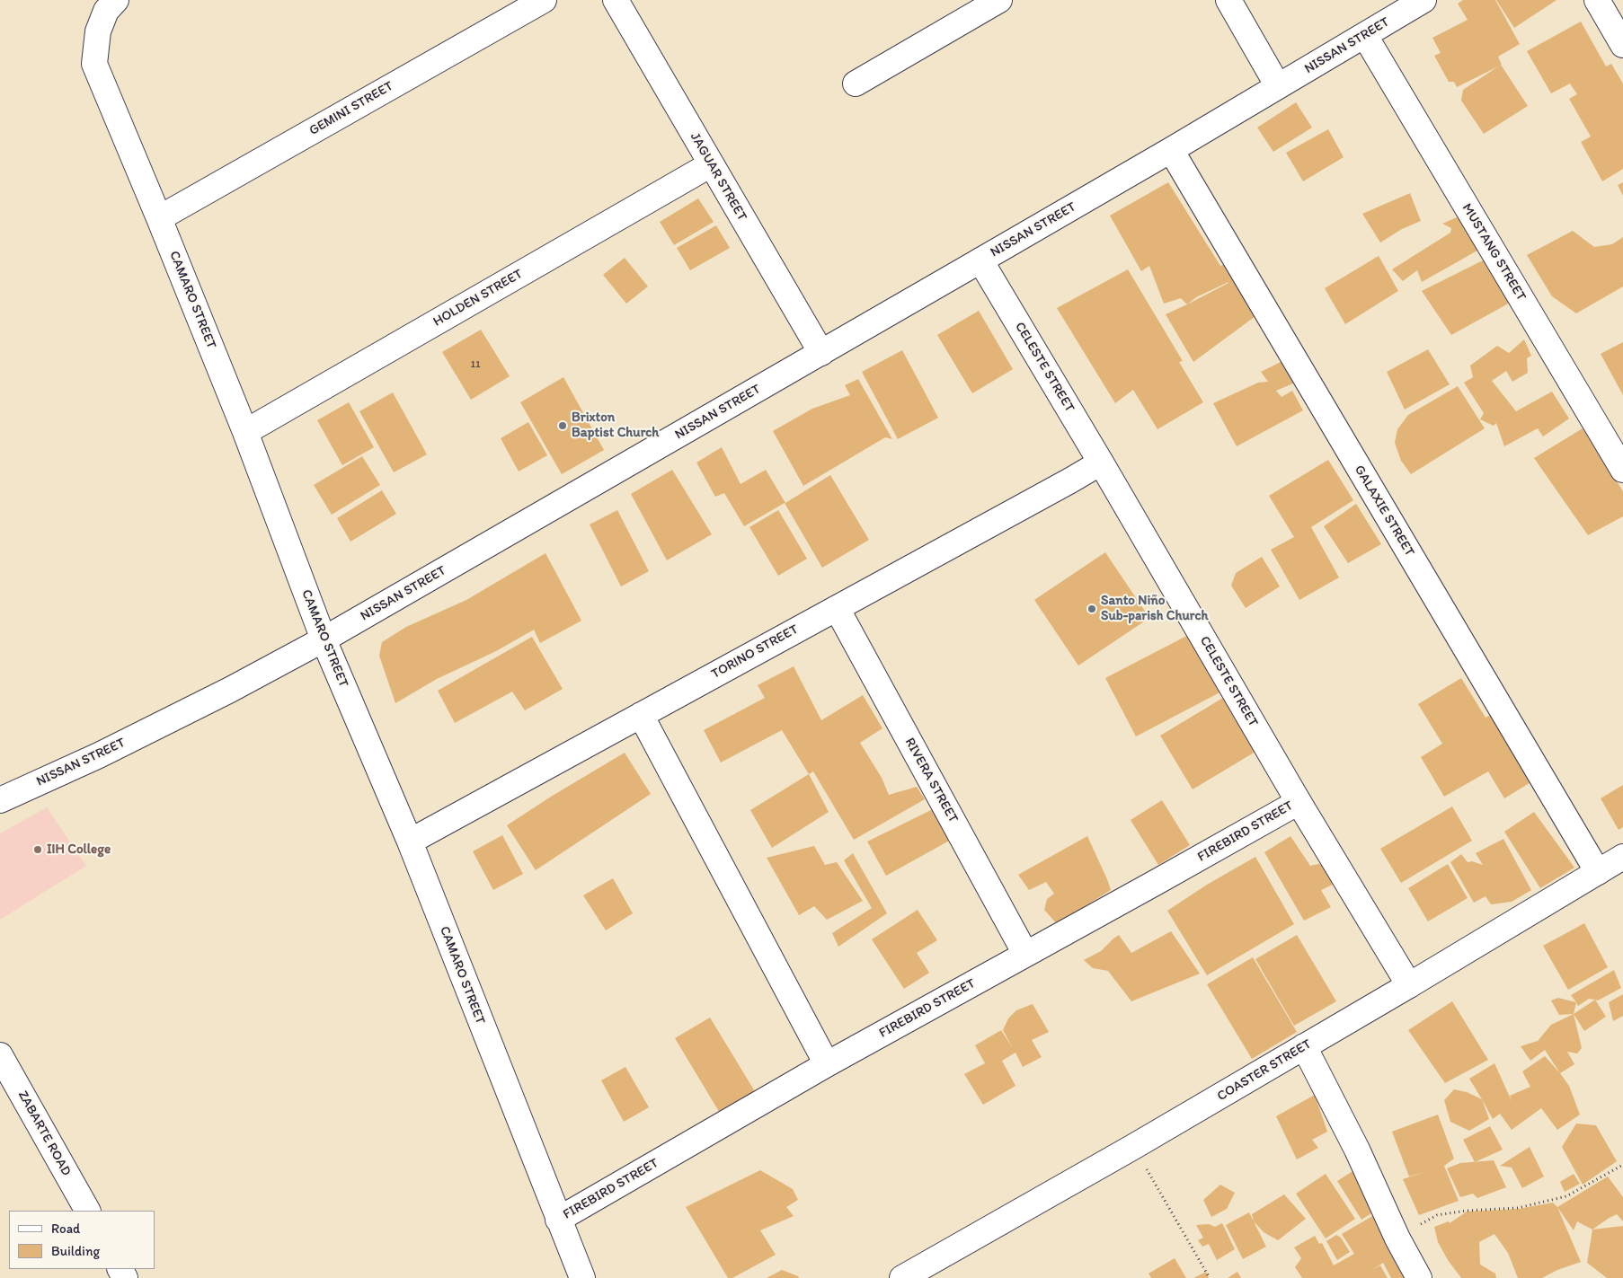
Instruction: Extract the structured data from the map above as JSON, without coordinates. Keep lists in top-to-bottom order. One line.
{"streets":{"street":["NISSAN STREET","GEMINI STREET","JAGUAR STREET","MUSTANG STREET","HOLDEN STREET","CAMARO STREET","CELESTE STREET","GALAXIE STREET","TORINO STREET","RIVERA STREET","FIREBIRD STREET","COASTER STREET","ZABARTE ROAD"]},"crossings":[["NISSAN STREET","JAGUAR STREET"],["NISSAN STREET","MUSTANG STREET"],["NISSAN STREET","CAMARO STREET"],["NISSAN STREET","CELESTE STREET"],["NISSAN STREET","GALAXIE STREET"],["GEMINI STREET","CAMARO STREET"],["JAGUAR STREET","HOLDEN STREET"],["HOLDEN STREET","CAMARO STREET"],["CAMARO STREET","TORINO STREET"],["CAMARO STREET","FIREBIRD STREET"],["CELESTE STREET","TORINO STREET"],["CELESTE STREET","FIREBIRD STREET"],["CELESTE STREET","COASTER STREET"],["GALAXIE STREET","COASTER STREET"],["TORINO STREET","RIVERA STREET"],["RIVERA STREET","FIREBIRD STREET"]],"places":["Brixton Baptist Church","Santo Niño Sub-parish Church","IIH College"],"house_numbers":["11"],"legend":["Road","Building"]}
